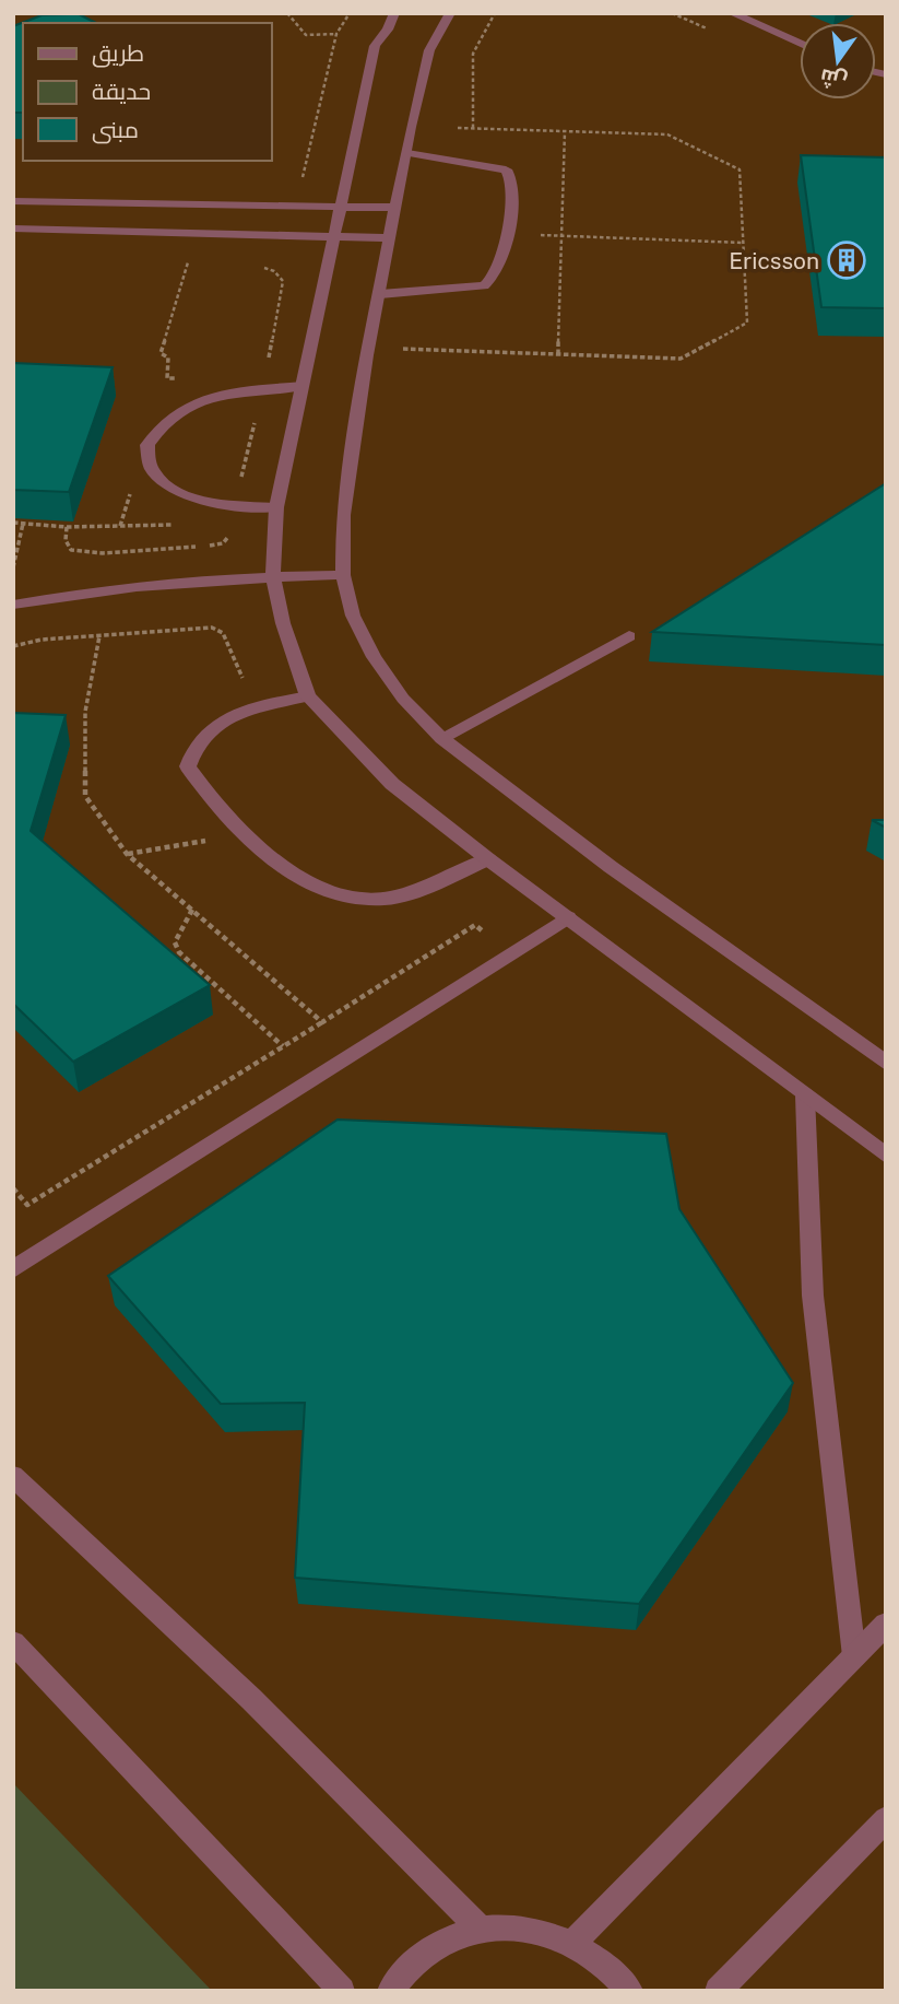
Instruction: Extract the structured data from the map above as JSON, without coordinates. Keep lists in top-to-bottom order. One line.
{"places":{"building":["Ericsson"]},"legend":["طريق","حديقة","مبنى"],"north":"bottom"}
